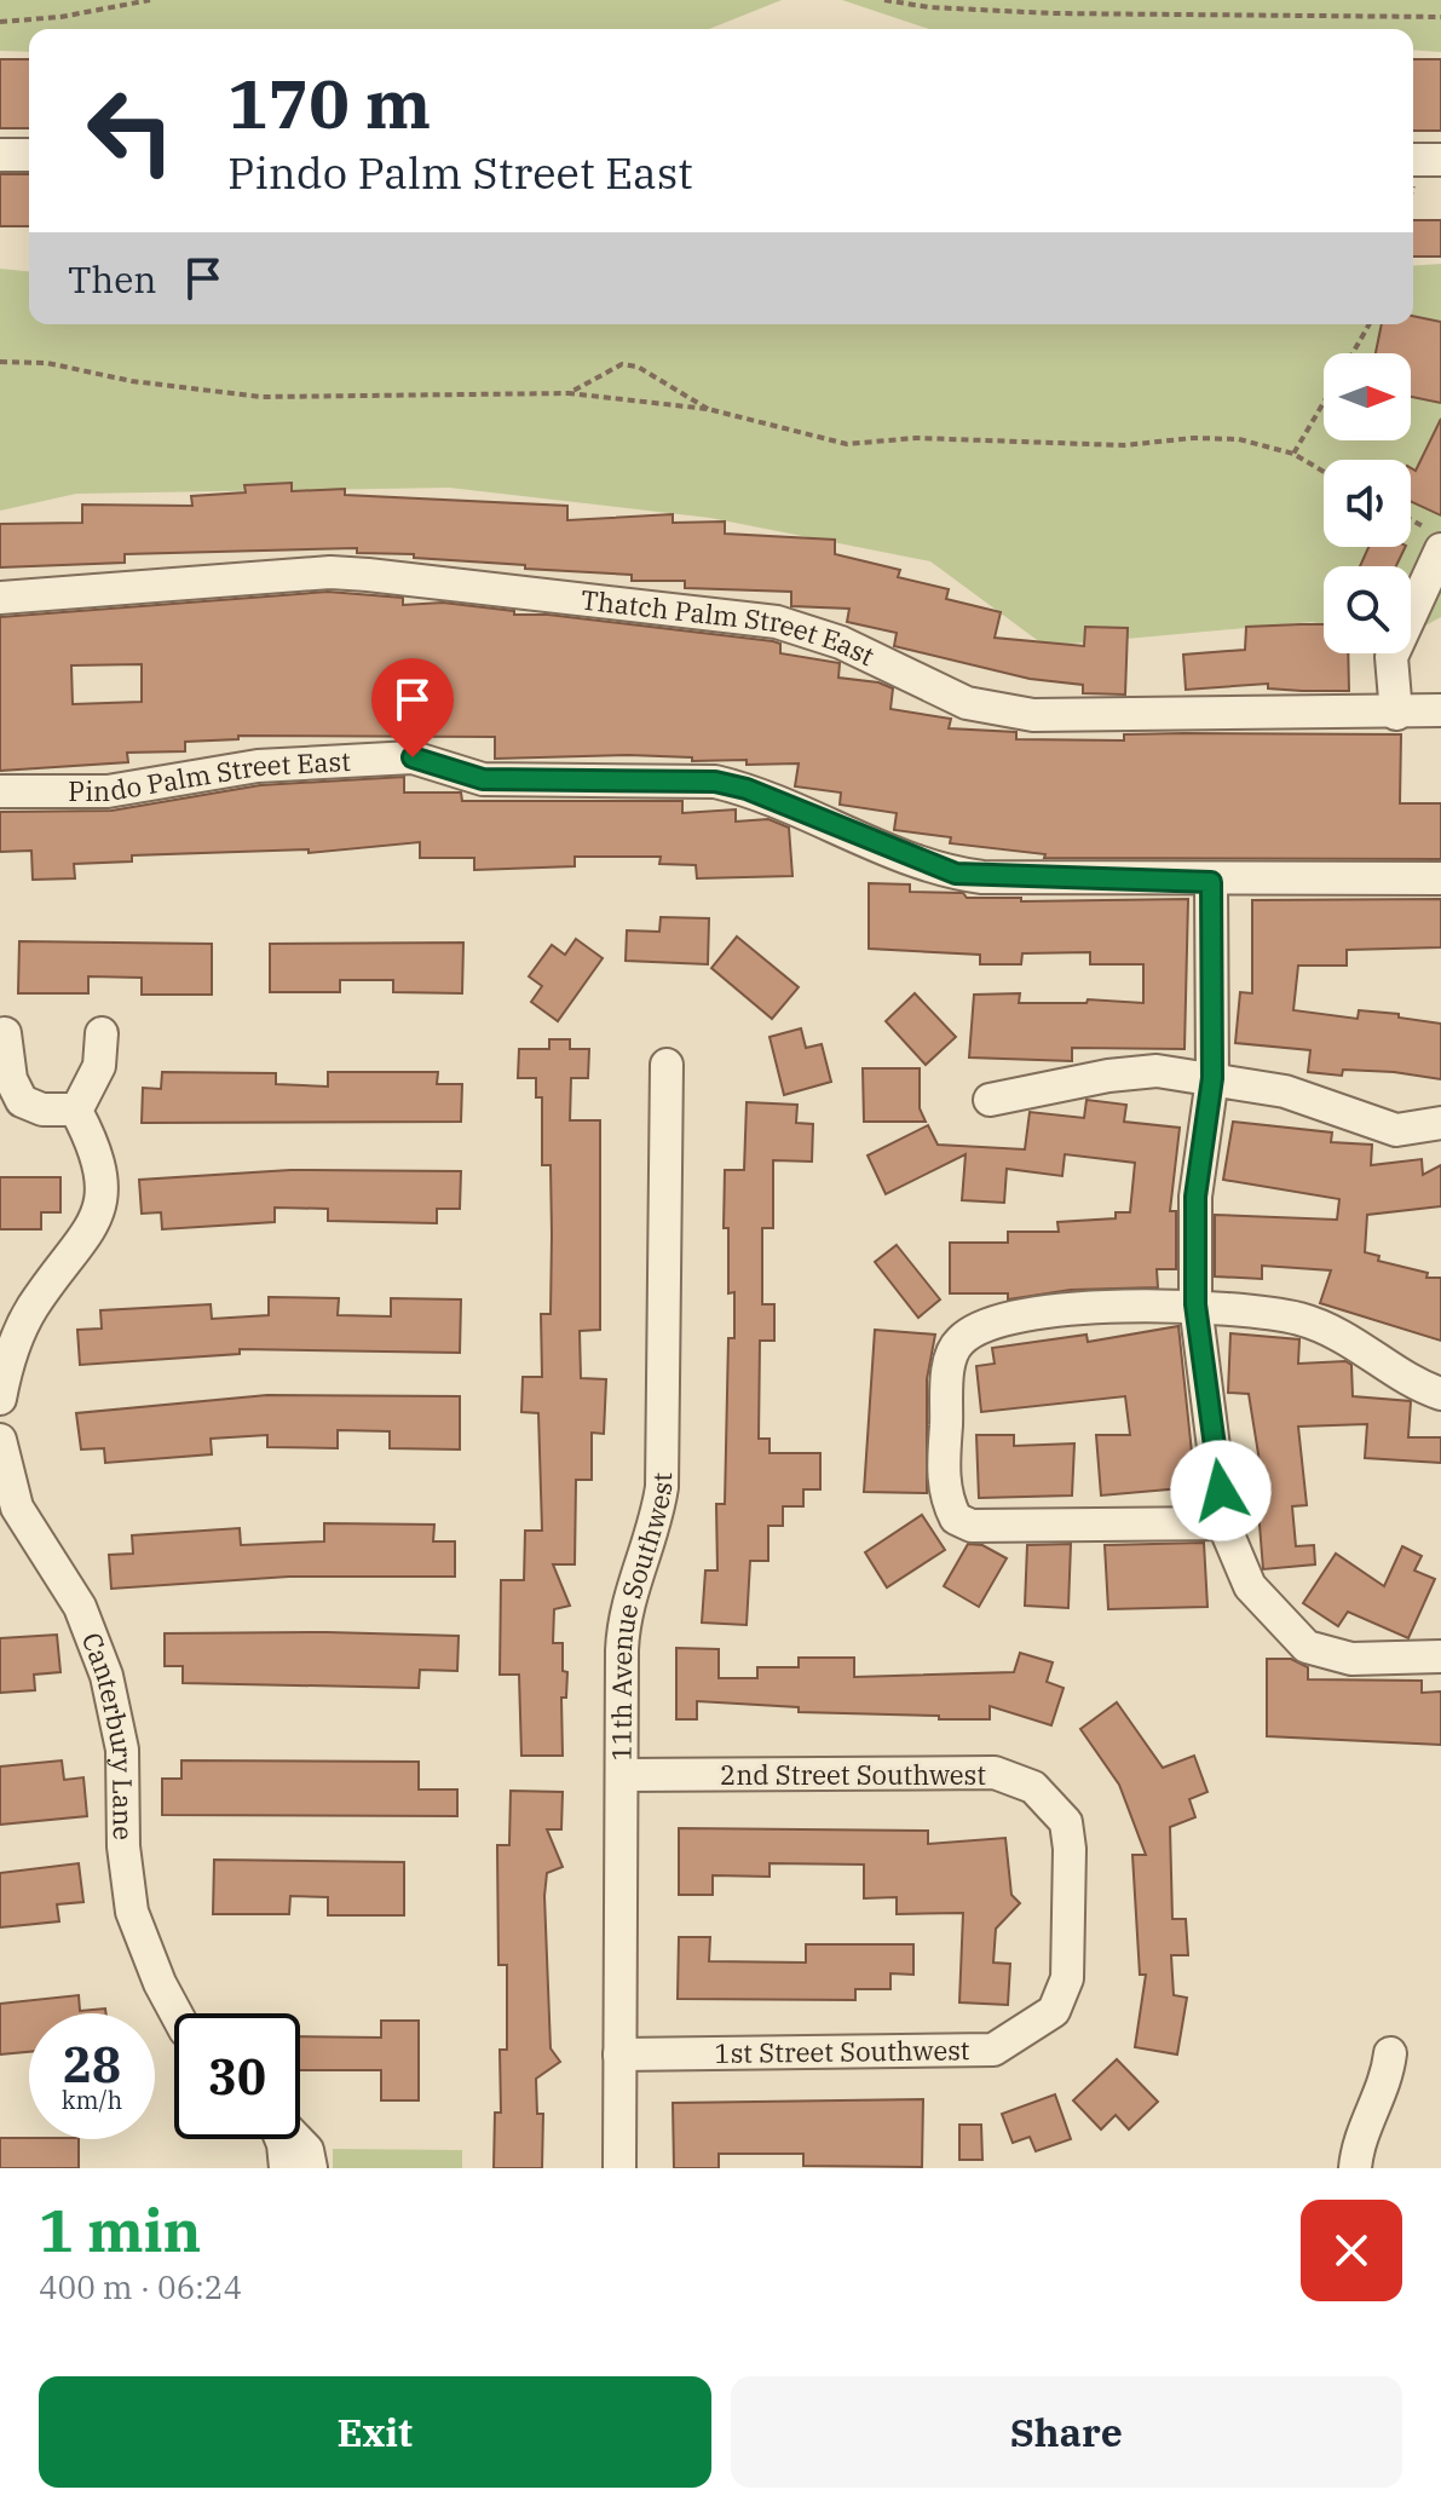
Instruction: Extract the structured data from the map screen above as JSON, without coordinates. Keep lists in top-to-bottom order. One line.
{"streets":{"street":["Thatch Palm Street East","Pindo Palm Street East","11th Avenue Southwest","Canterbury Lane","2nd Street Southwest","1st Street Southwest"]},"crossings":[["11th Avenue Southwest","2nd Street Southwest"],["11th Avenue Southwest","1st Street Southwest"],["2nd Street Southwest","1st Street Southwest"]],"north":"right","page":{"turn":["170 m","Pindo Palm Street East"],"then":"Then","speed":"28 km/h","limit":"30","heading":["1 min","400 m · 06:24"],"buttons":["Exit","Share"]}}
